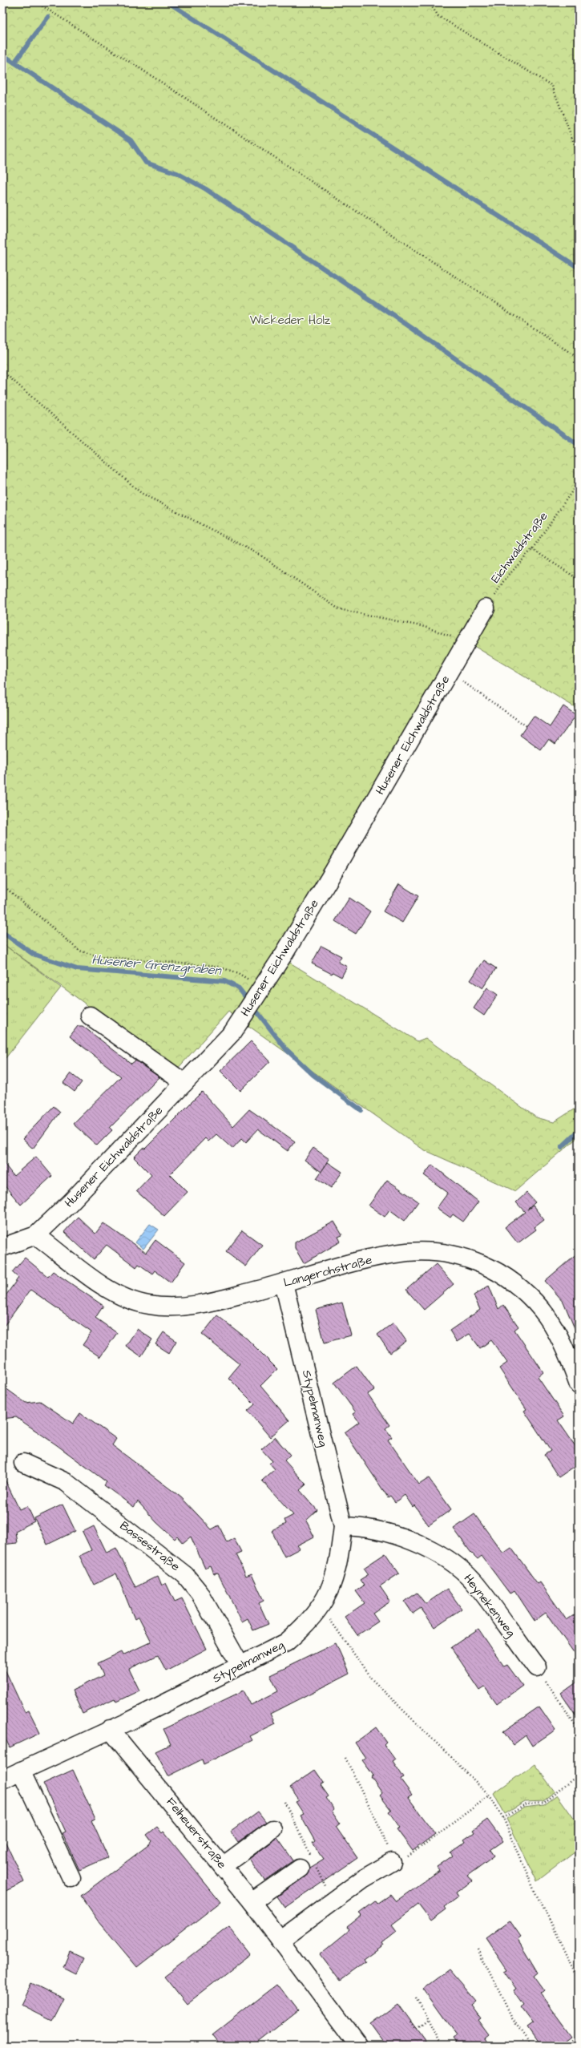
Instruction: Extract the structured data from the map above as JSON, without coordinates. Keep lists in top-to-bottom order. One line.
{"streets":{"street":["Husener Eichwaldstraße","Langerohstraße","Stypelmanweg","Bassestraße","Heynekenweg","Felheuerstraße"],"path":["Eichwaldstraße"]},"crossings":[["Eichwaldstraße","Husener Eichwaldstraße"],["Husener Eichwaldstraße","Langerohstraße"],["Langerohstraße","Stypelmanweg"],["Stypelmanweg","Bassestraße"],["Stypelmanweg","Heynekenweg"],["Stypelmanweg","Felheuerstraße"]],"water":["Husener Grenzgraben"],"parks":["Wickeder Holz"]}
